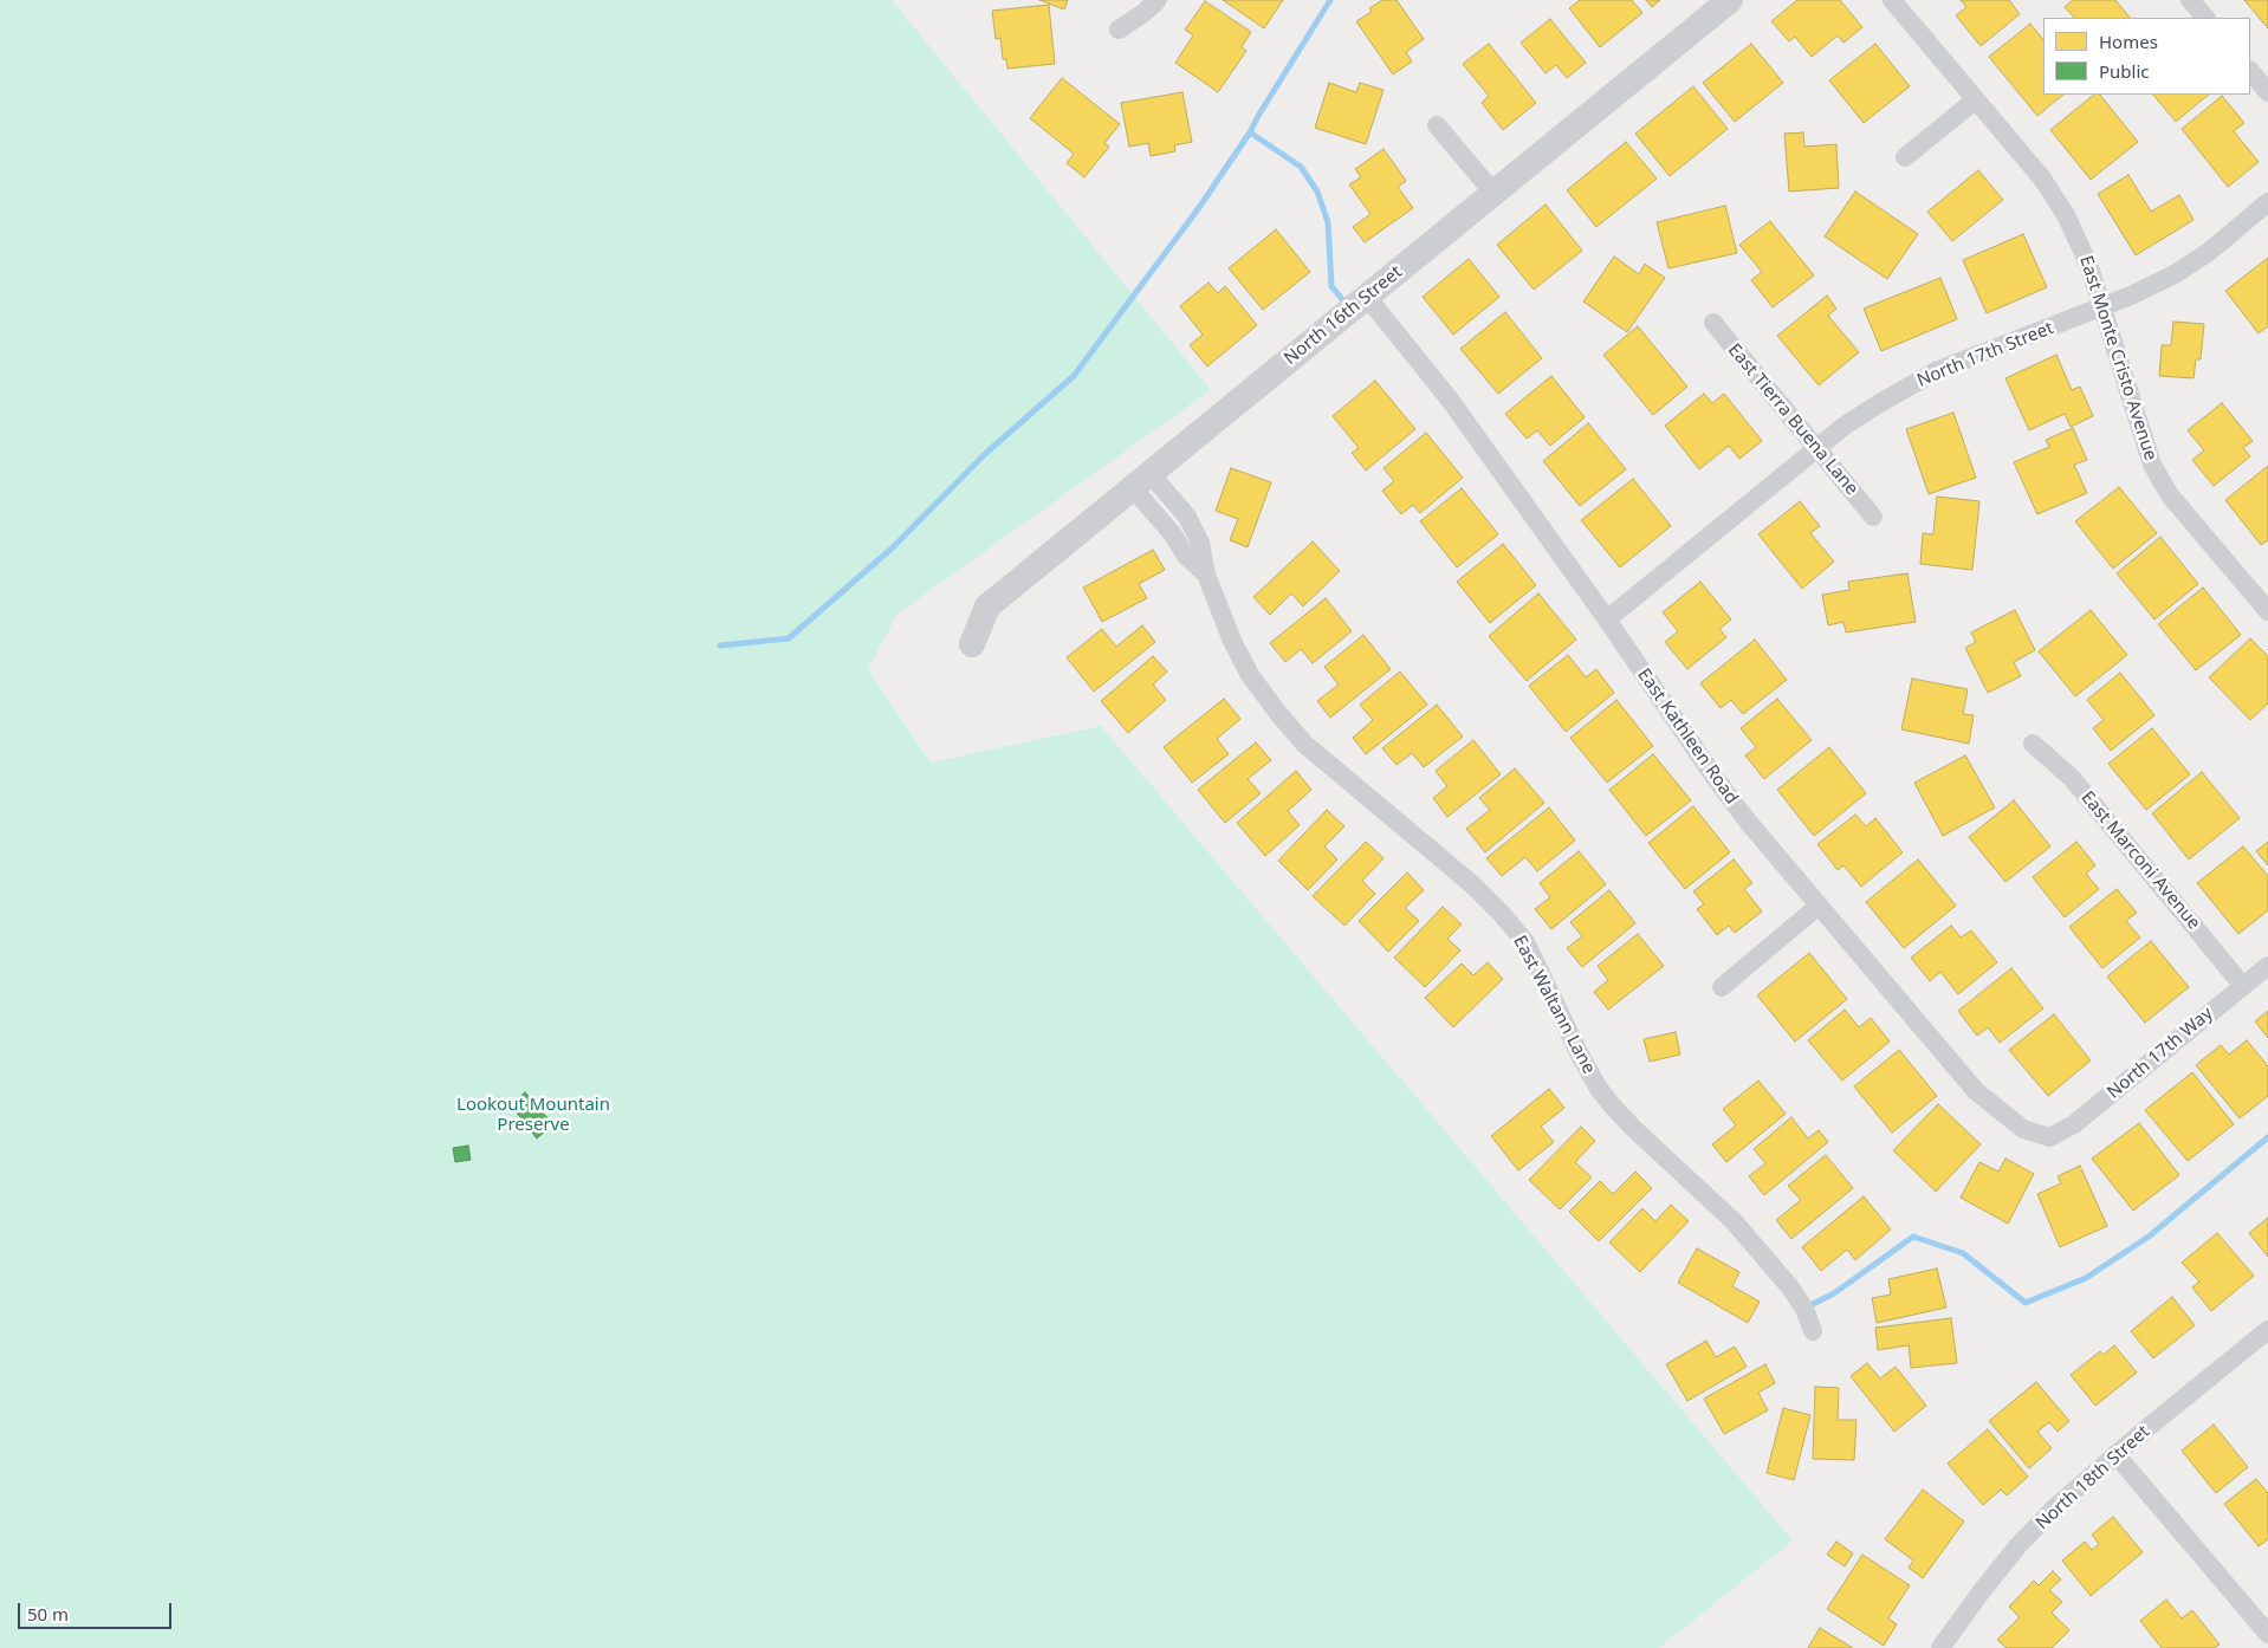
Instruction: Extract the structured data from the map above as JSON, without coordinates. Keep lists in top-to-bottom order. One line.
{"streets":{"street":["North 16th Street","North 17th Street","East Monte Cristo Avenue","East Tierra Buena Lane","East Kathleen Road","East Marconi Avenue","East Waltann Lane","North 17th Way","North 18th Street"]},"crossings":[["North 16th Street","East Kathleen Road"],["North 16th Street","East Waltann Lane"],["North 17th Street","East Monte Cristo Avenue"],["North 17th Street","East Tierra Buena Lane"],["North 17th Street","East Kathleen Road"],["East Kathleen Road","North 17th Way"],["East Marconi Avenue","North 17th Way"]],"parks":["Lookout Mountain Preserve"],"legend":["Homes","Public"],"scale_bar":"50 m"}
